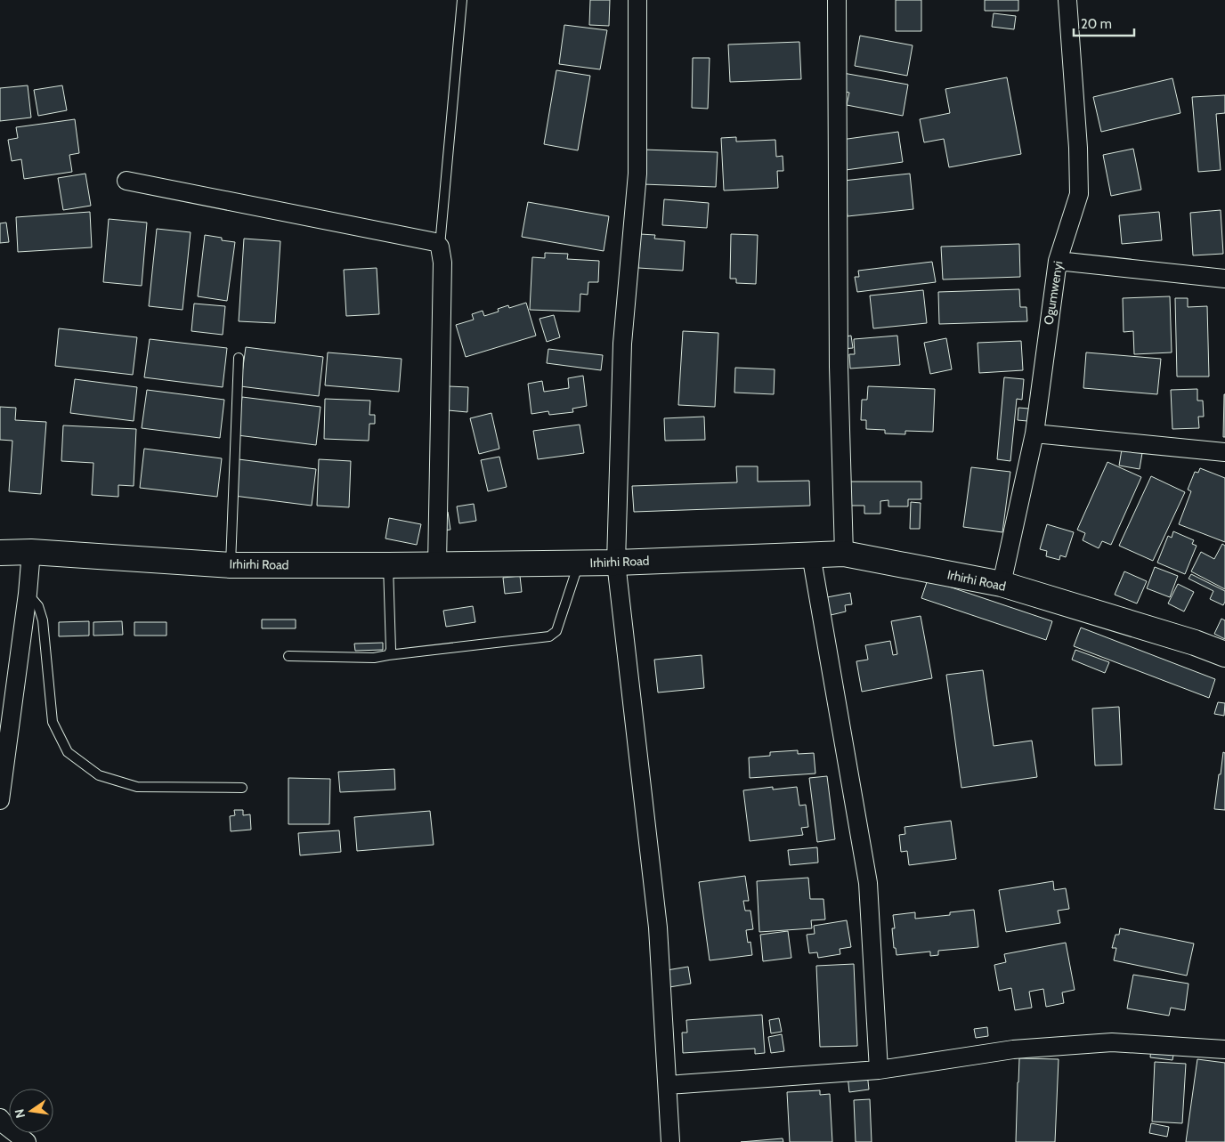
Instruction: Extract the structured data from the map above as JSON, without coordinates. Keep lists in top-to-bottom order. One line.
{"streets":{"street":["Ogumwenyi","Irhirhi Road"]},"crossings":[["Ogumwenyi","Irhirhi Road"]],"scale_bar":"20 m","north":"left"}
